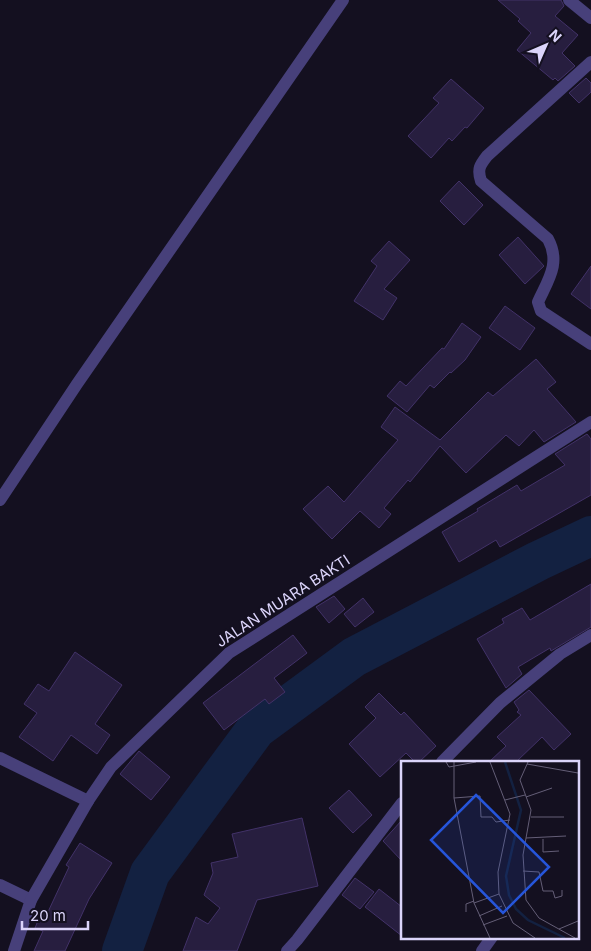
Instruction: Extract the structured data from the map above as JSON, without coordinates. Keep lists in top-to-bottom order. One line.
{"streets":{"street":["JALAN MUARA BAKTI"]},"scale_bar":"20 m","north":"top right"}
